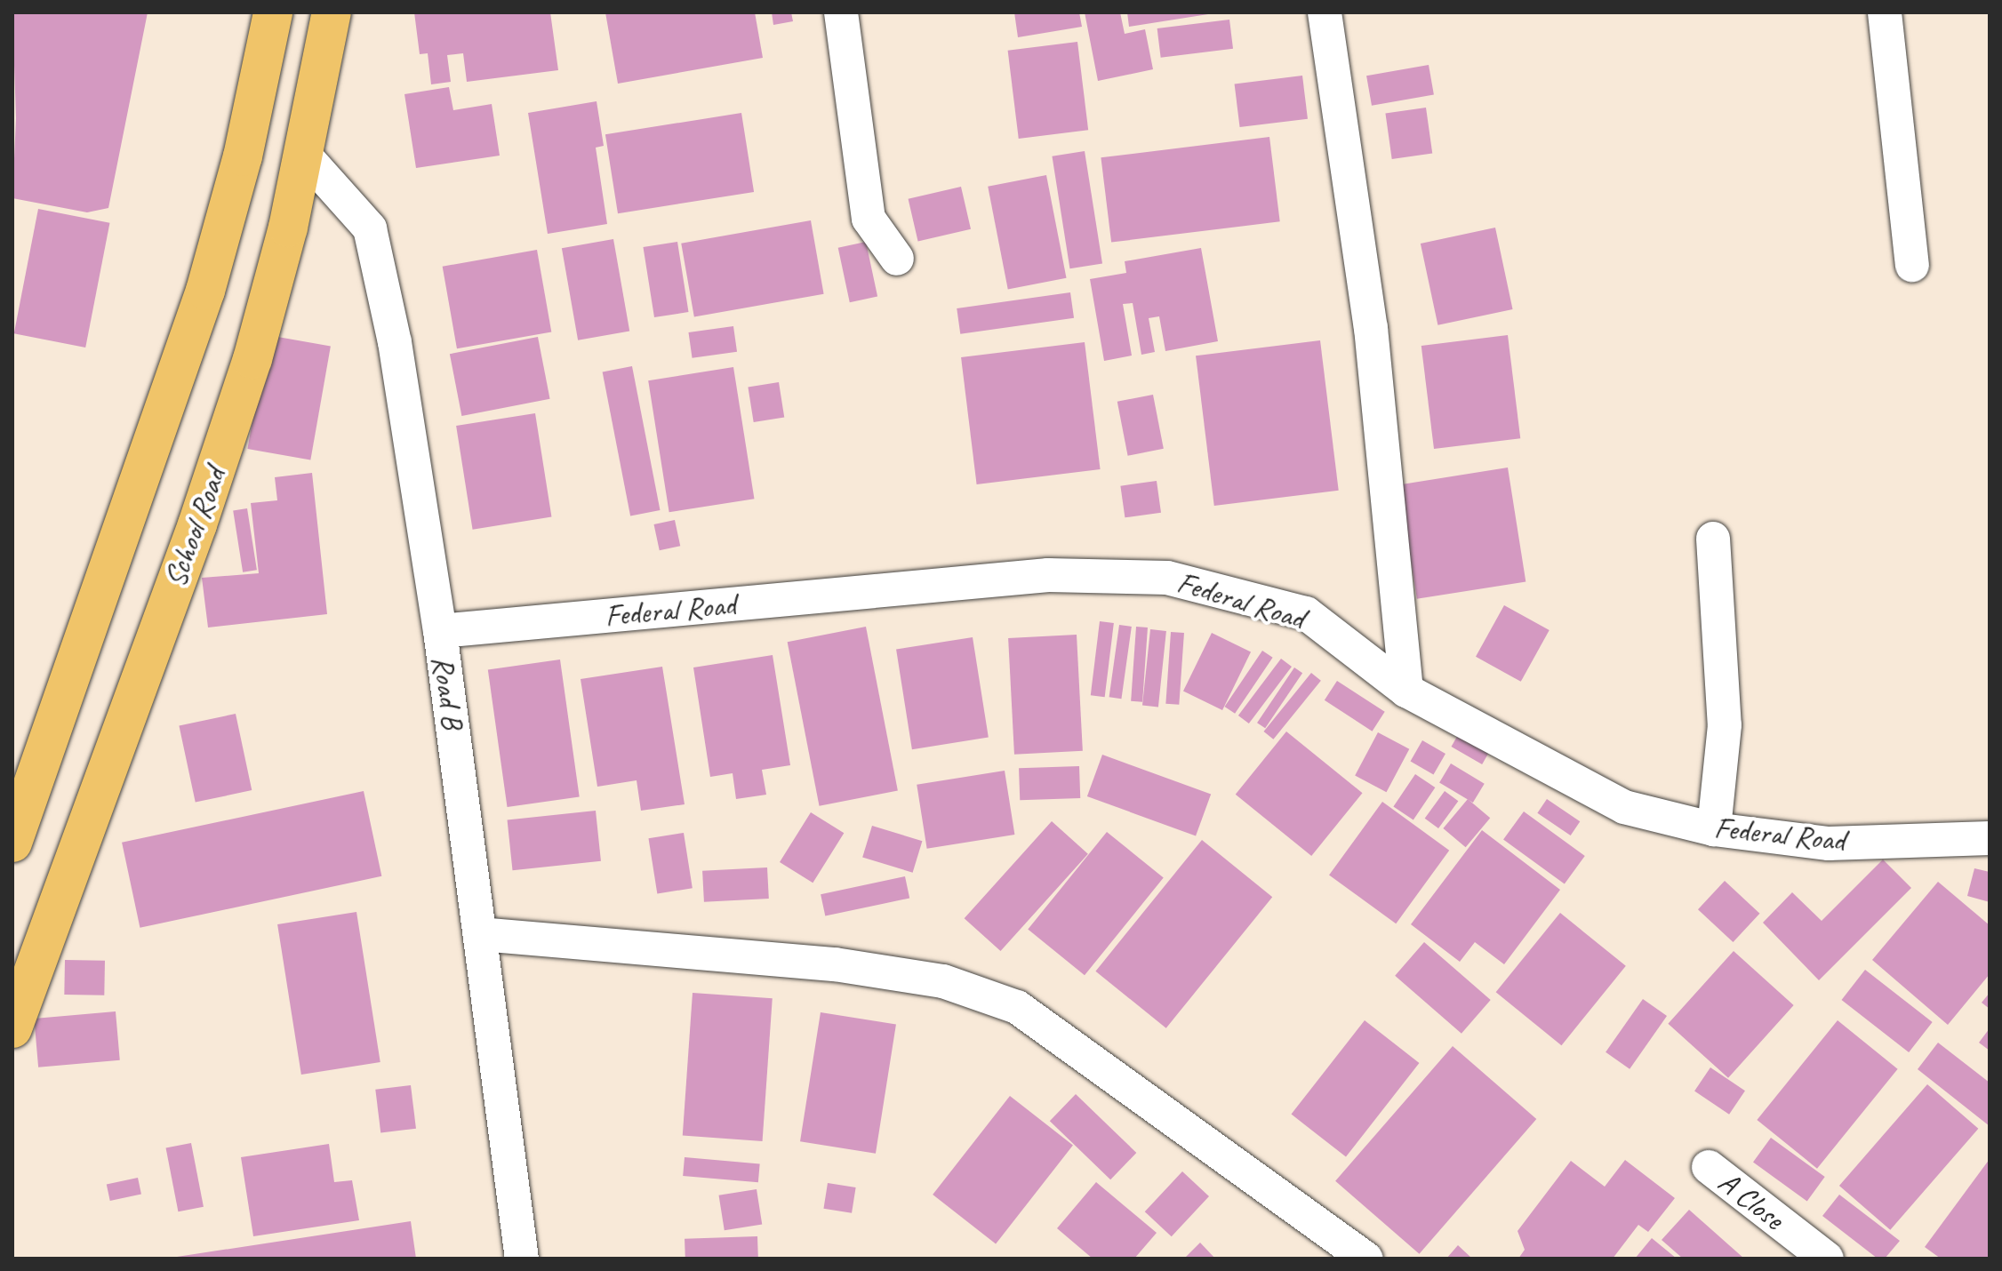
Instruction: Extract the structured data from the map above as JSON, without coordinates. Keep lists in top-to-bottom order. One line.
{"streets":{"main road":["School Road"],"street":["Federal Road","Road B","A Close"]},"crossings":[["School Road","Road B"],["Federal Road","Road B"]]}
